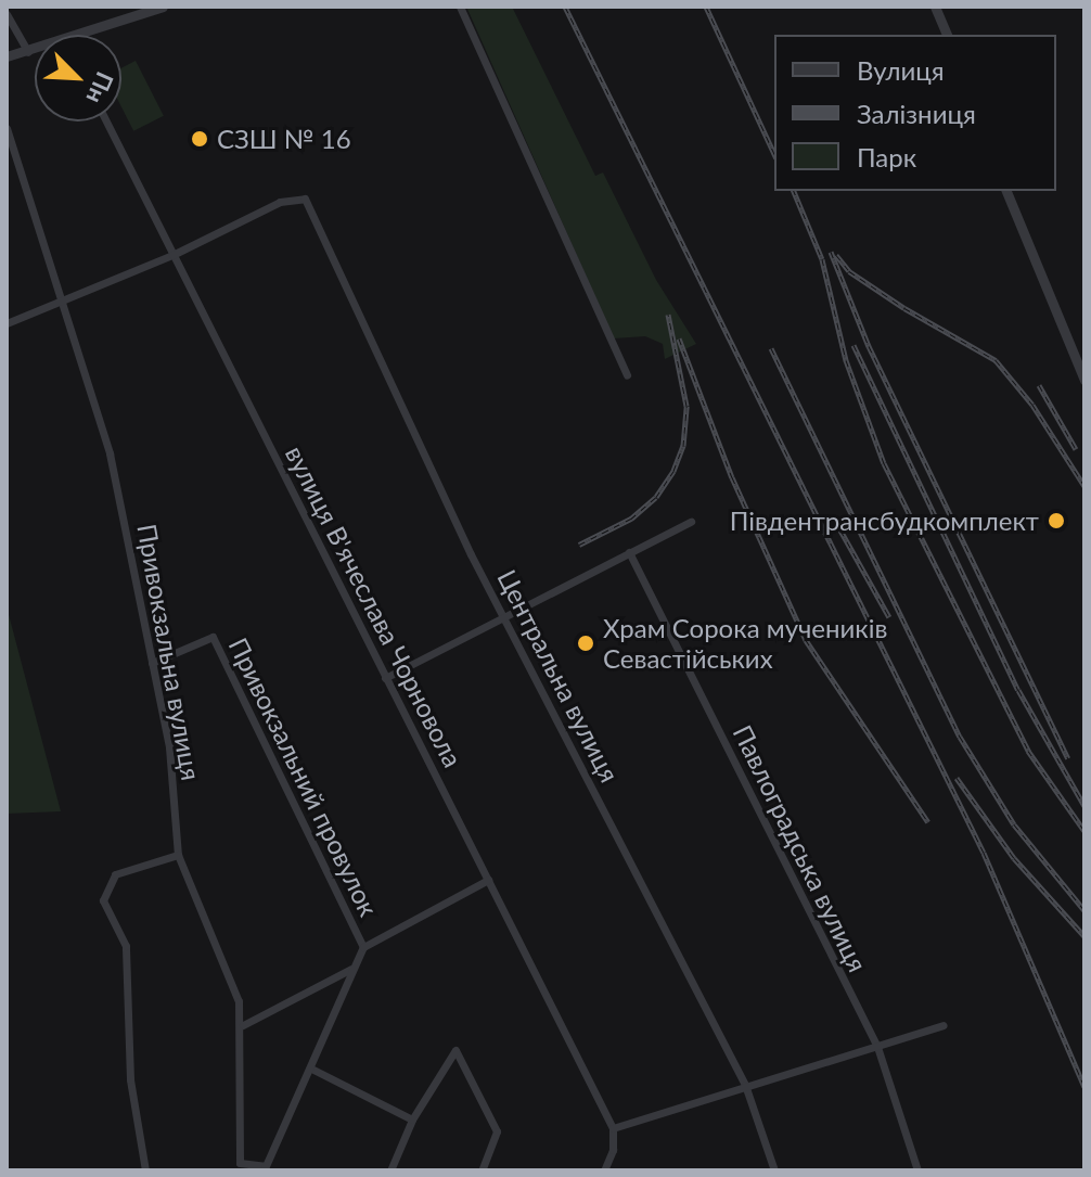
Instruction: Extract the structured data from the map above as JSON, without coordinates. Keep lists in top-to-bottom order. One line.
{"streets":{"street":["вулиця В'ячеслава Чорновола","Привокзальна вулиця","Центральна вулиця","Привокзальний провулок","Павлоградська вулиця"]},"crossings":[["вулиця В'ячеслава Чорновола","Центральна вулиця"],["Привокзальна вулиця","Привокзальний провулок"]],"places":["СЗШ № 16","Південтрансбудкомплект","Храм Сорока мучеників Севастійських"],"legend":["Вулиця","Залізниця","Парк"],"north":"bottom right"}
